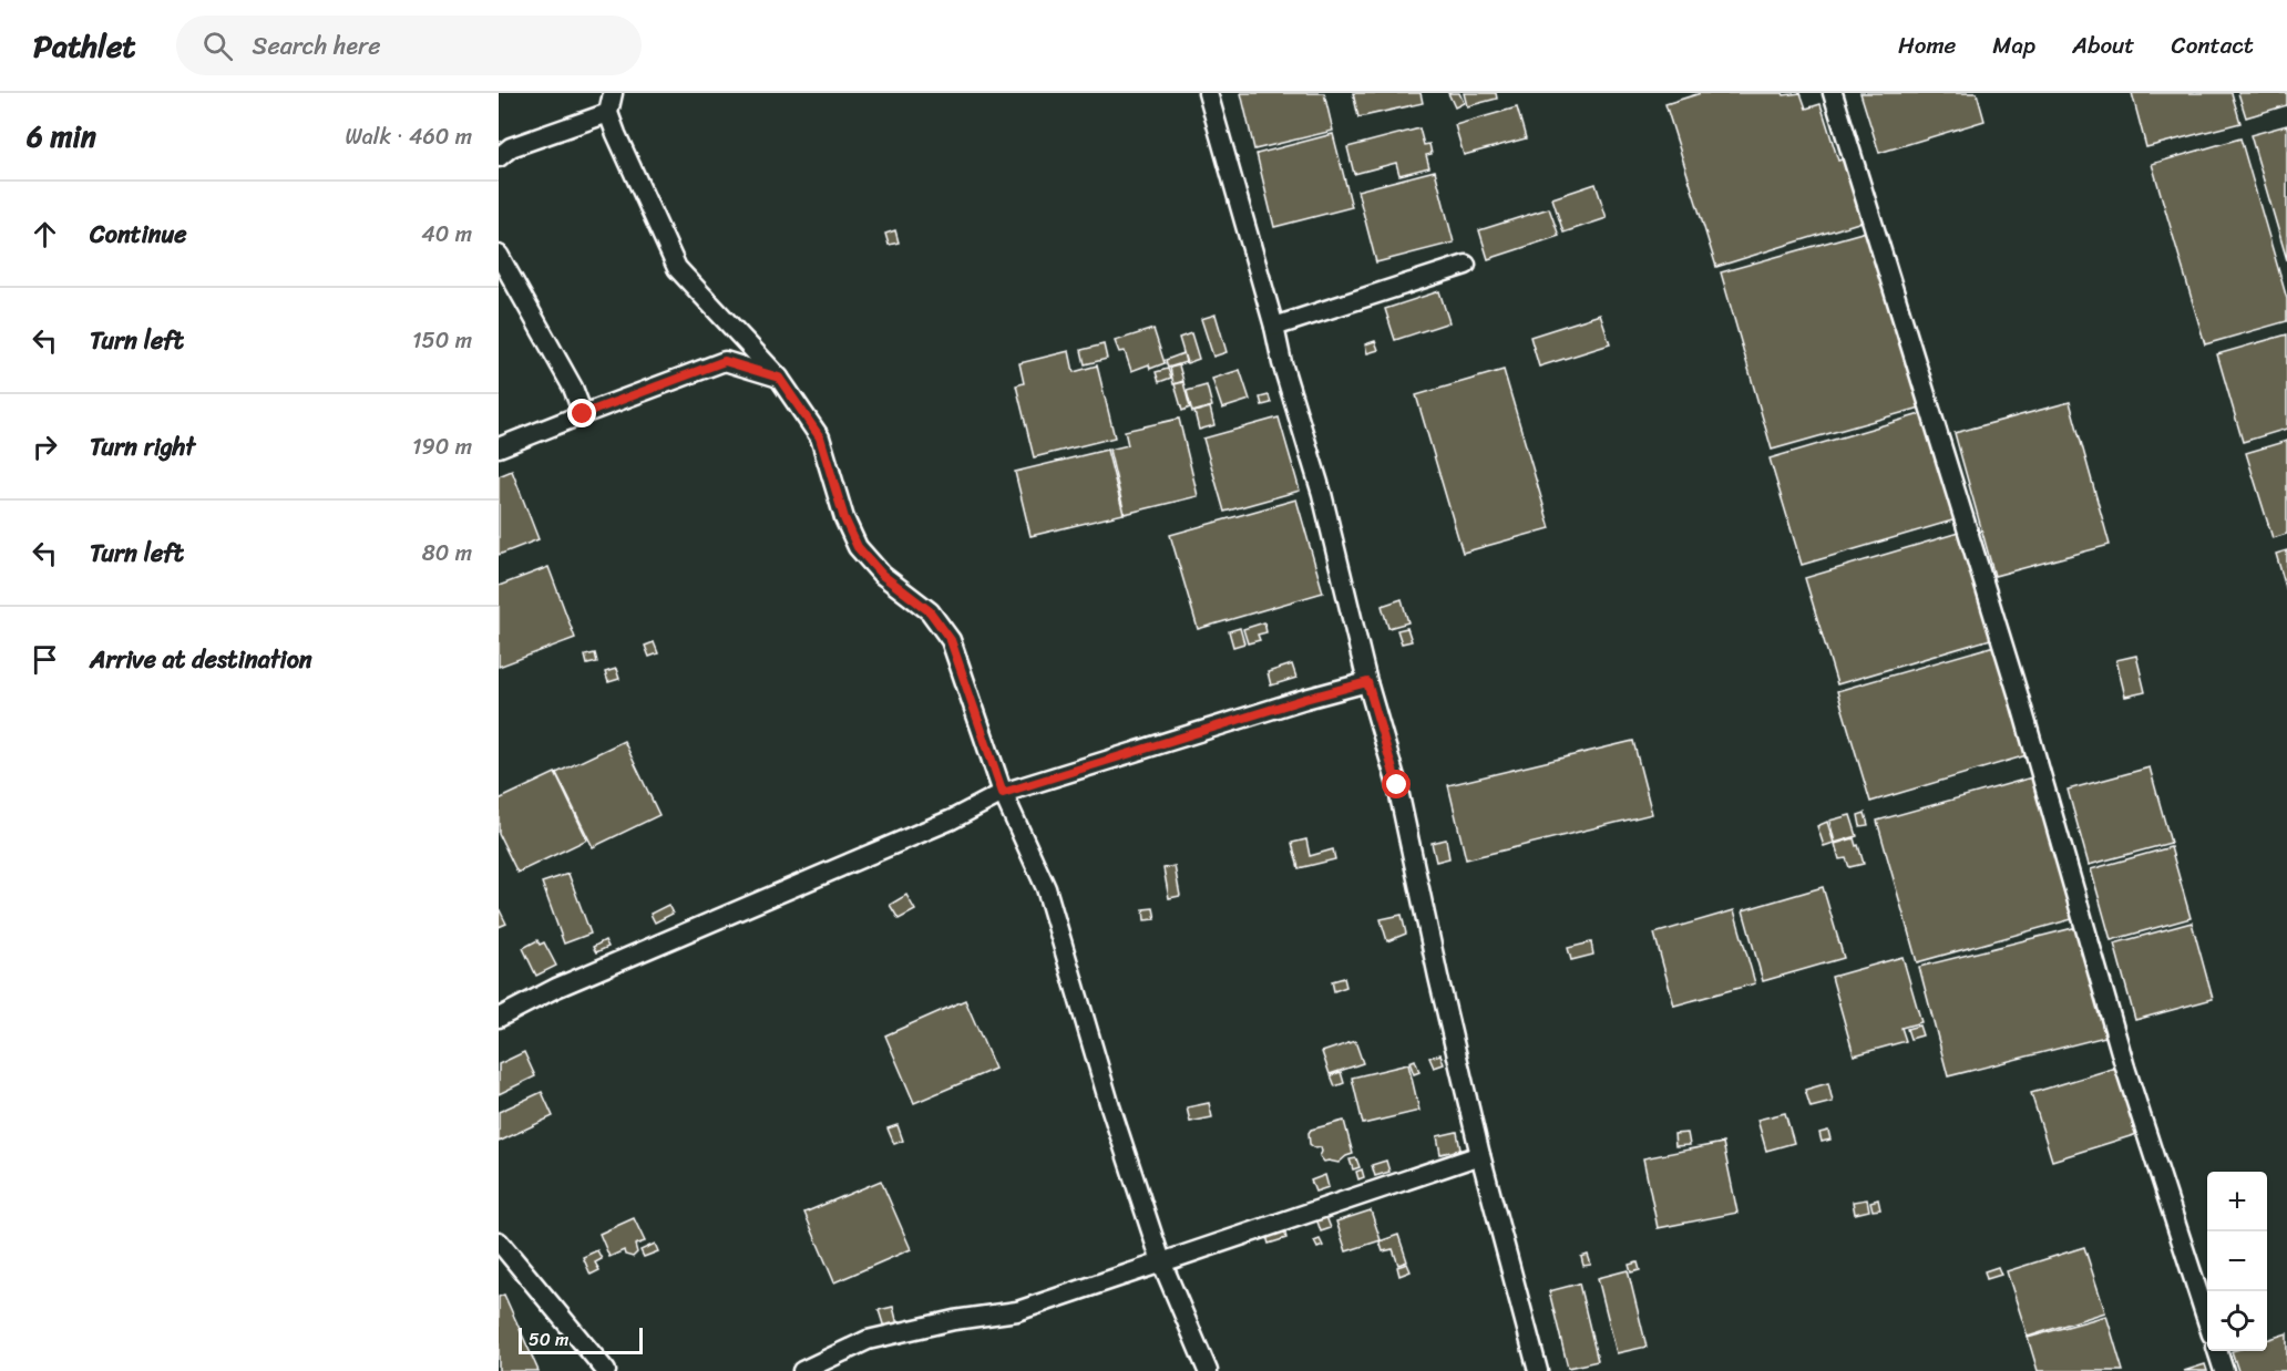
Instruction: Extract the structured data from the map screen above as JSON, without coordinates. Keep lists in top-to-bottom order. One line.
{"scale_bar":"50 m","page":{"header":"Pathlet","search":"Search here","nav":["Home","Map","About","Contact"],"heading":["6 min","Walk · 460 m"],"list":[["Continue","40 m"],["Turn left","150 m"],["Turn right","190 m"],["Turn left","80 m"],"Arrive at destination"],"map_buttons":["+","−"],"scale":"50 m"}}
